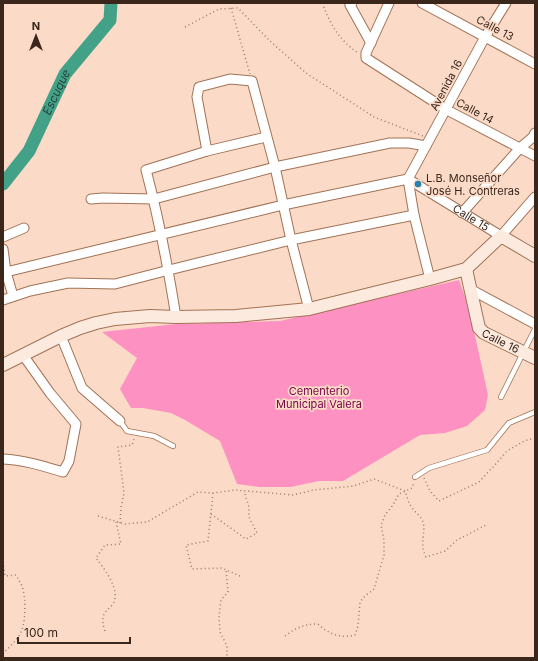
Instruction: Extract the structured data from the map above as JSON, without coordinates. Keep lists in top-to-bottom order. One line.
{"streets":{"main road":["Calle 15","Calle 16"],"street":["Calle 13","Avenida 16","Calle 14"]},"crossings":[["Calle 13","Avenida 16"],["Avenida 16","Calle 14"],["Avenida 16","Calle 15"]],"water":["Escuque"],"parks":["Cementerio Municipal Valera"],"places":["L.B. Monseñor José H. Contreras"],"scale_bar":"100 m","north":"top"}
